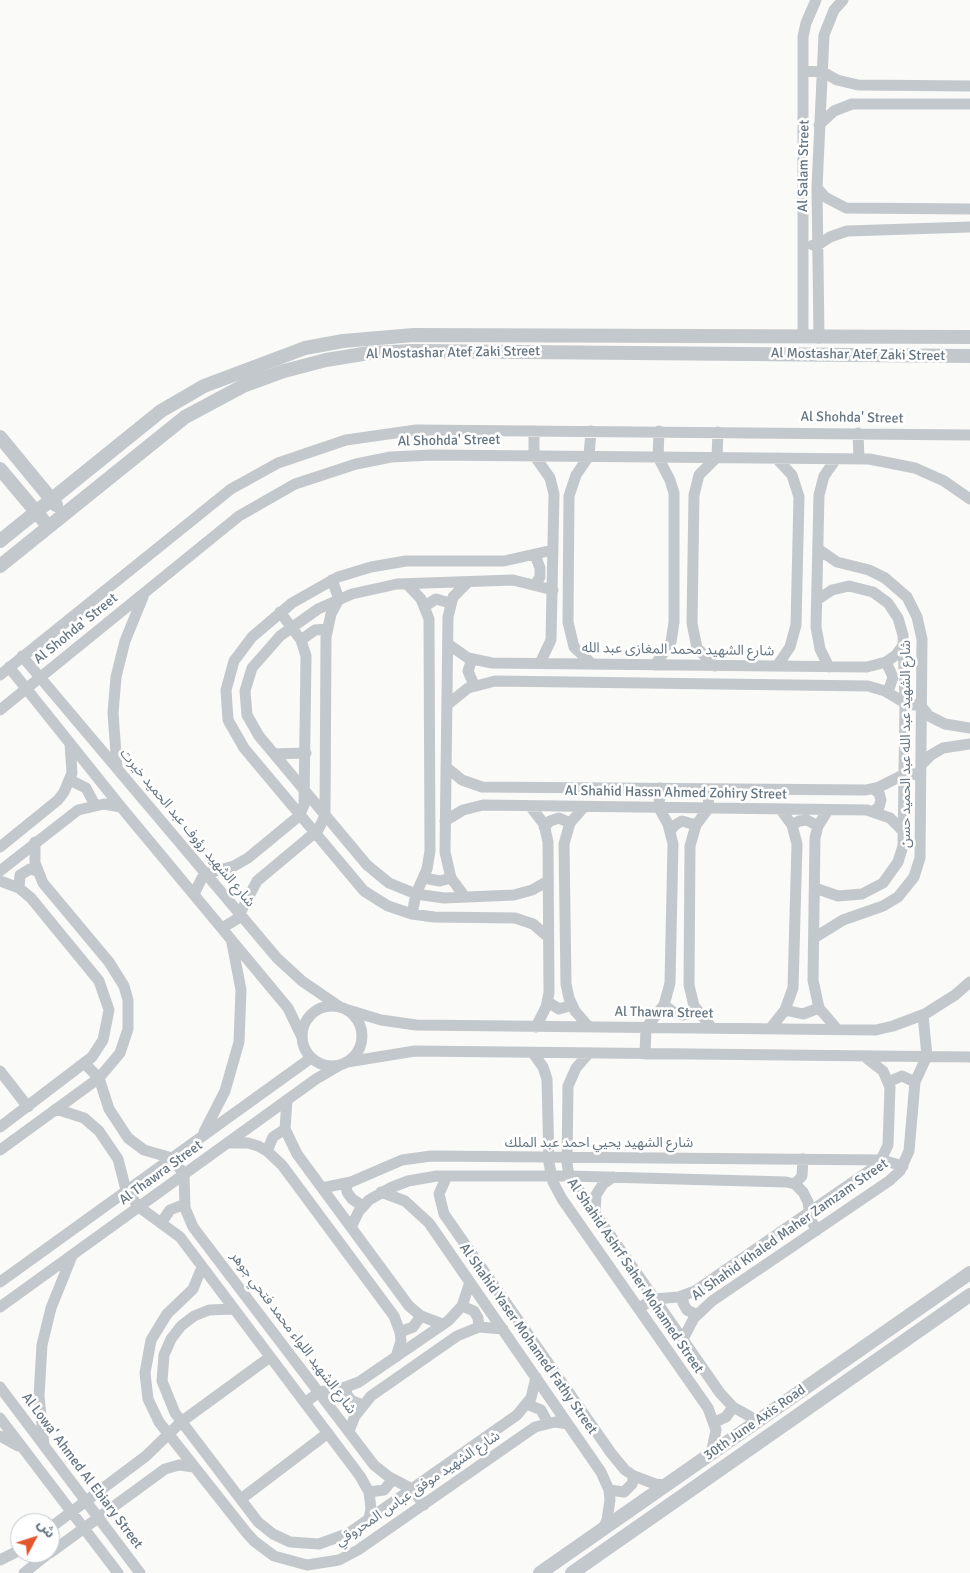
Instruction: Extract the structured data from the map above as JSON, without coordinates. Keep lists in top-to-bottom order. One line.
{"streets":{"street":["Al Salam Street","Al Mostashar Atef Zaki Street","Al Shohda' Street","شارع الشهيد محمد المغازى عبد الله","شارع الشهيد عبد الله عبد الحميد حسن","Al Shahid Hassn Ahmed Zohiry Street","شارع الشهيد رؤوف عبد الحميد خيرت","Al Thawra Street","شارع الشهيد يحيي احمد عبد الملك","Al Shahid Khaled Maher Zamzam Street","Al Shahid Ashrf Saher Mohamed Street","شارع الشهيد اللواء محمد فتحي جوهر","Al Shahid Yaser Mohamed Fathy Street","30th June Axis Road","Al Lowa' Ahmed Al Ebiary Street","شارع الشهيد موفق عباس المحروقي"]},"crossings":[["Al Salam Street","Al Mostashar Atef Zaki Street"],["Al Shohda' Street","شارع الشهيد رؤوف عبد الحميد خيرت"],["شارع الشهيد محمد المغازى عبد الله","شارع الشهيد عبد الله عبد الحميد حسن"],["شارع الشهيد عبد الله عبد الحميد حسن","Al Shahid Hassn Ahmed Zohiry Street"],["شارع الشهيد رؤوف عبد الحميد خيرت","Al Thawra Street"],["Al Thawra Street","Al Shahid Khaled Maher Zamzam Street"],["Al Thawra Street","Al Shahid Ashrf Saher Mohamed Street"],["Al Thawra Street","شارع الشهيد اللواء محمد فتحي جوهر"],["شارع الشهيد يحيي احمد عبد الملك","Al Shahid Khaled Maher Zamzam Street"],["شارع الشهيد يحيي احمد عبد الملك","Al Shahid Ashrf Saher Mohamed Street"],["Al Shahid Khaled Maher Zamzam Street","Al Shahid Ashrf Saher Mohamed Street"],["Al Shahid Ashrf Saher Mohamed Street","30th June Axis Road"],["شارع الشهيد اللواء محمد فتحي جوهر","شارع الشهيد موفق عباس المحروقي"],["Al Shahid Yaser Mohamed Fathy Street","30th June Axis Road"],["Al Shahid Yaser Mohamed Fathy Street","شارع الشهيد موفق عباس المحروقي"]],"north":"top right"}
